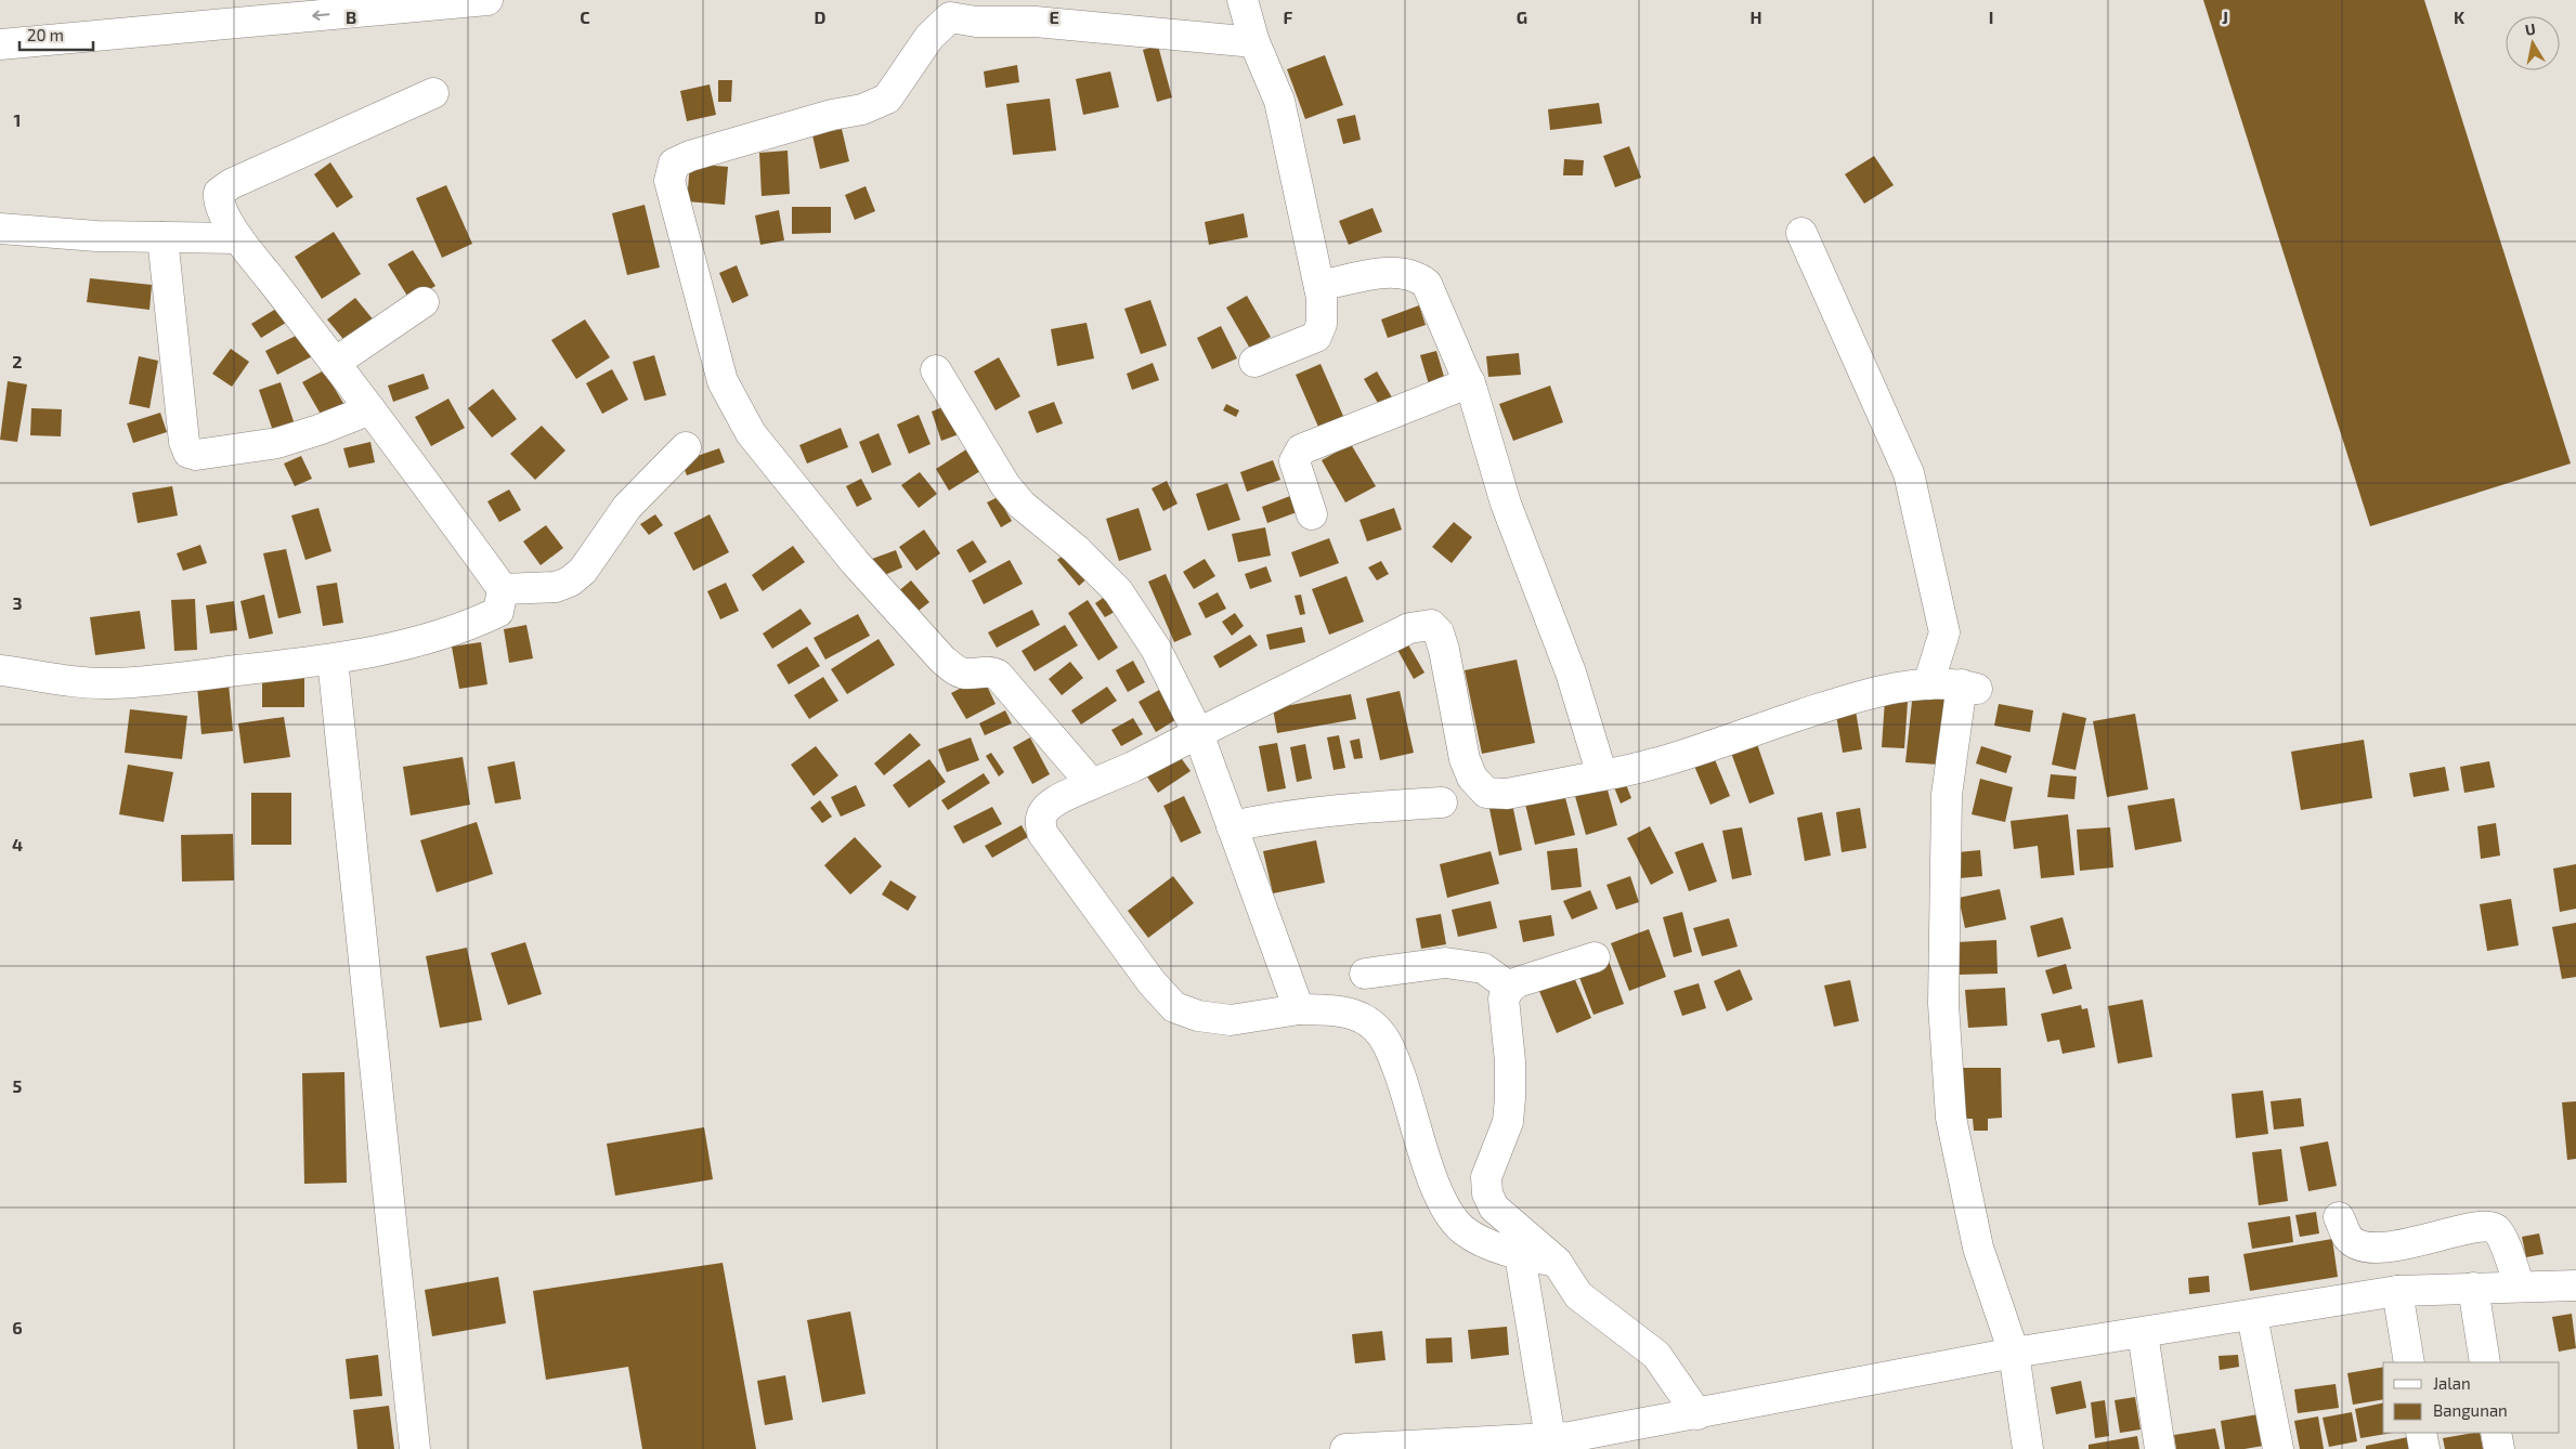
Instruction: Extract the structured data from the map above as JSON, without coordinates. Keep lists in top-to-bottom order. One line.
{"legend":["Jalan","Bangunan"],"scale_bar":"20 m","north":"top","grid":{"columns":["B","C","D","E","F","G","H","I","J","K"],"rows":["1","2","3","4","5","6"]}}
